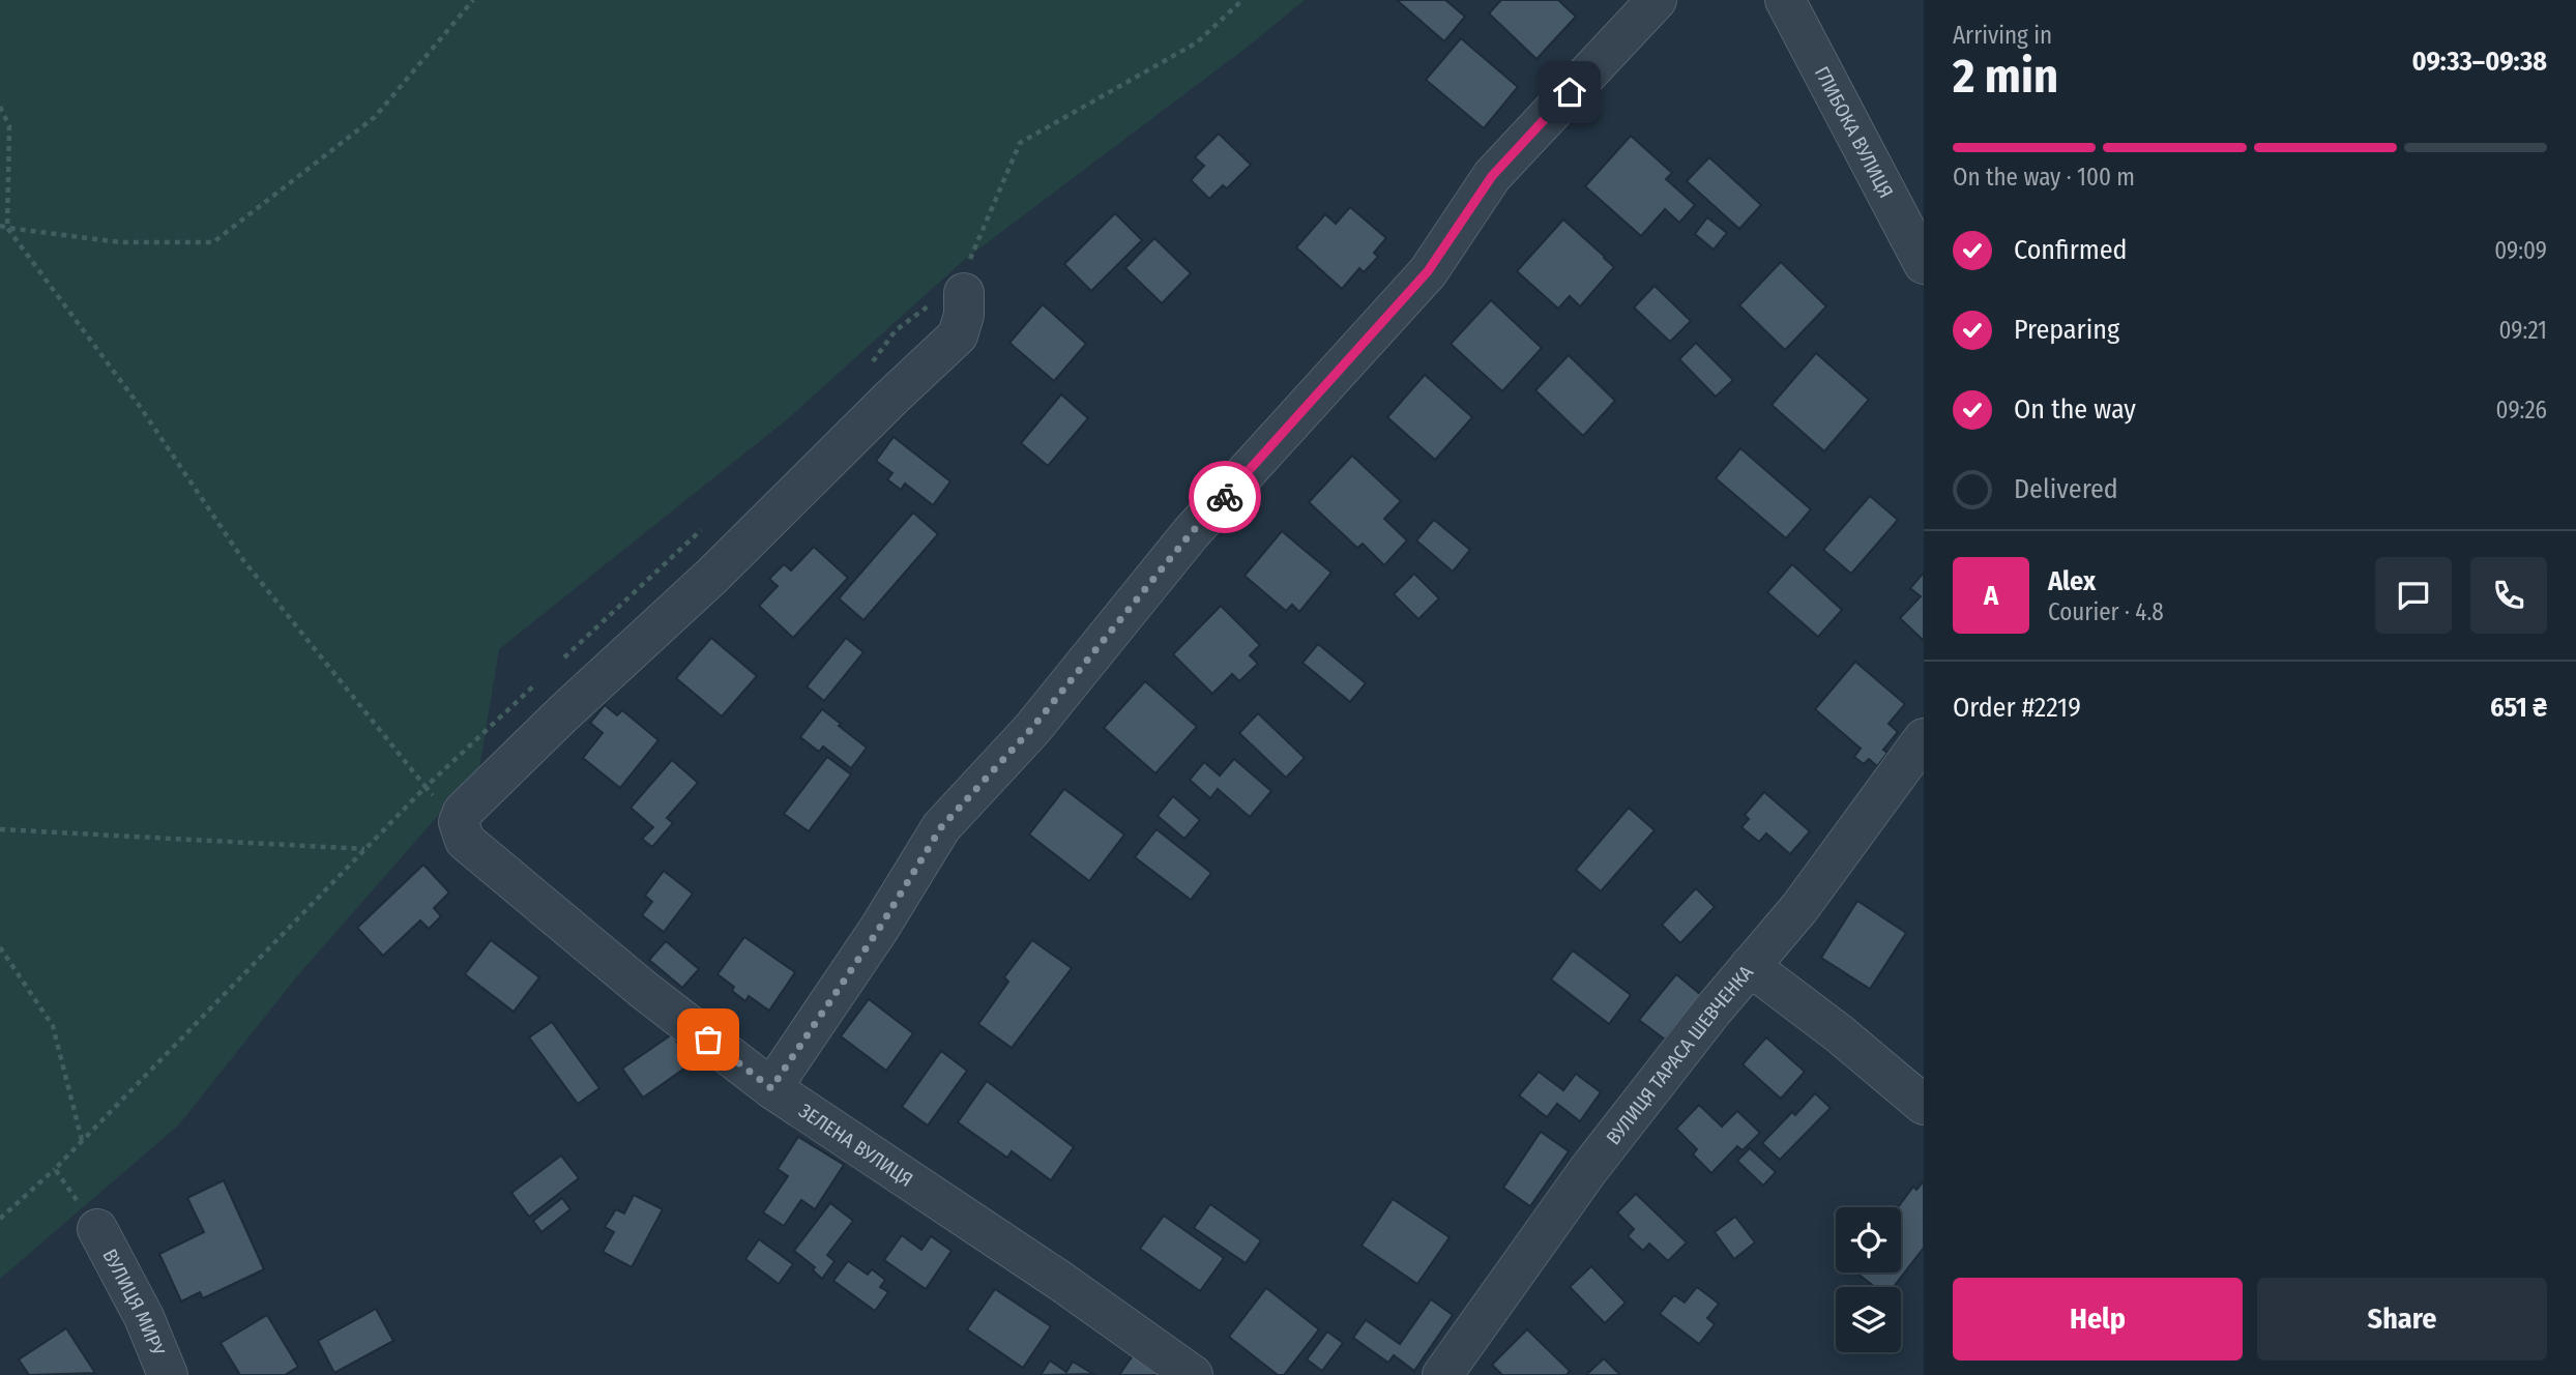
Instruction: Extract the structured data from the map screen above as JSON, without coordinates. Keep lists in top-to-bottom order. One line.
{"streets":{"street":["ГЛИБОКА ВУЛИЦЯ","ВУЛИЦЯ ТАРАСА ШЕВЧЕНКА","ЗЕЛЕНА ВУЛИЦЯ","ВУЛИЦЯ МИРУ"]},"page":{"heading":["2 min","Arriving in","09:33–09:38"],"panel":["Alex","Courier · 4.8","Order #2219","651 ₴"],"bar":"On the way · 100 m","list":[["Confirmed","09:09"],["Preparing","09:21"],["On the way","09:26"],"Delivered"],"round":"A","buttons":["Help","Share"]}}
